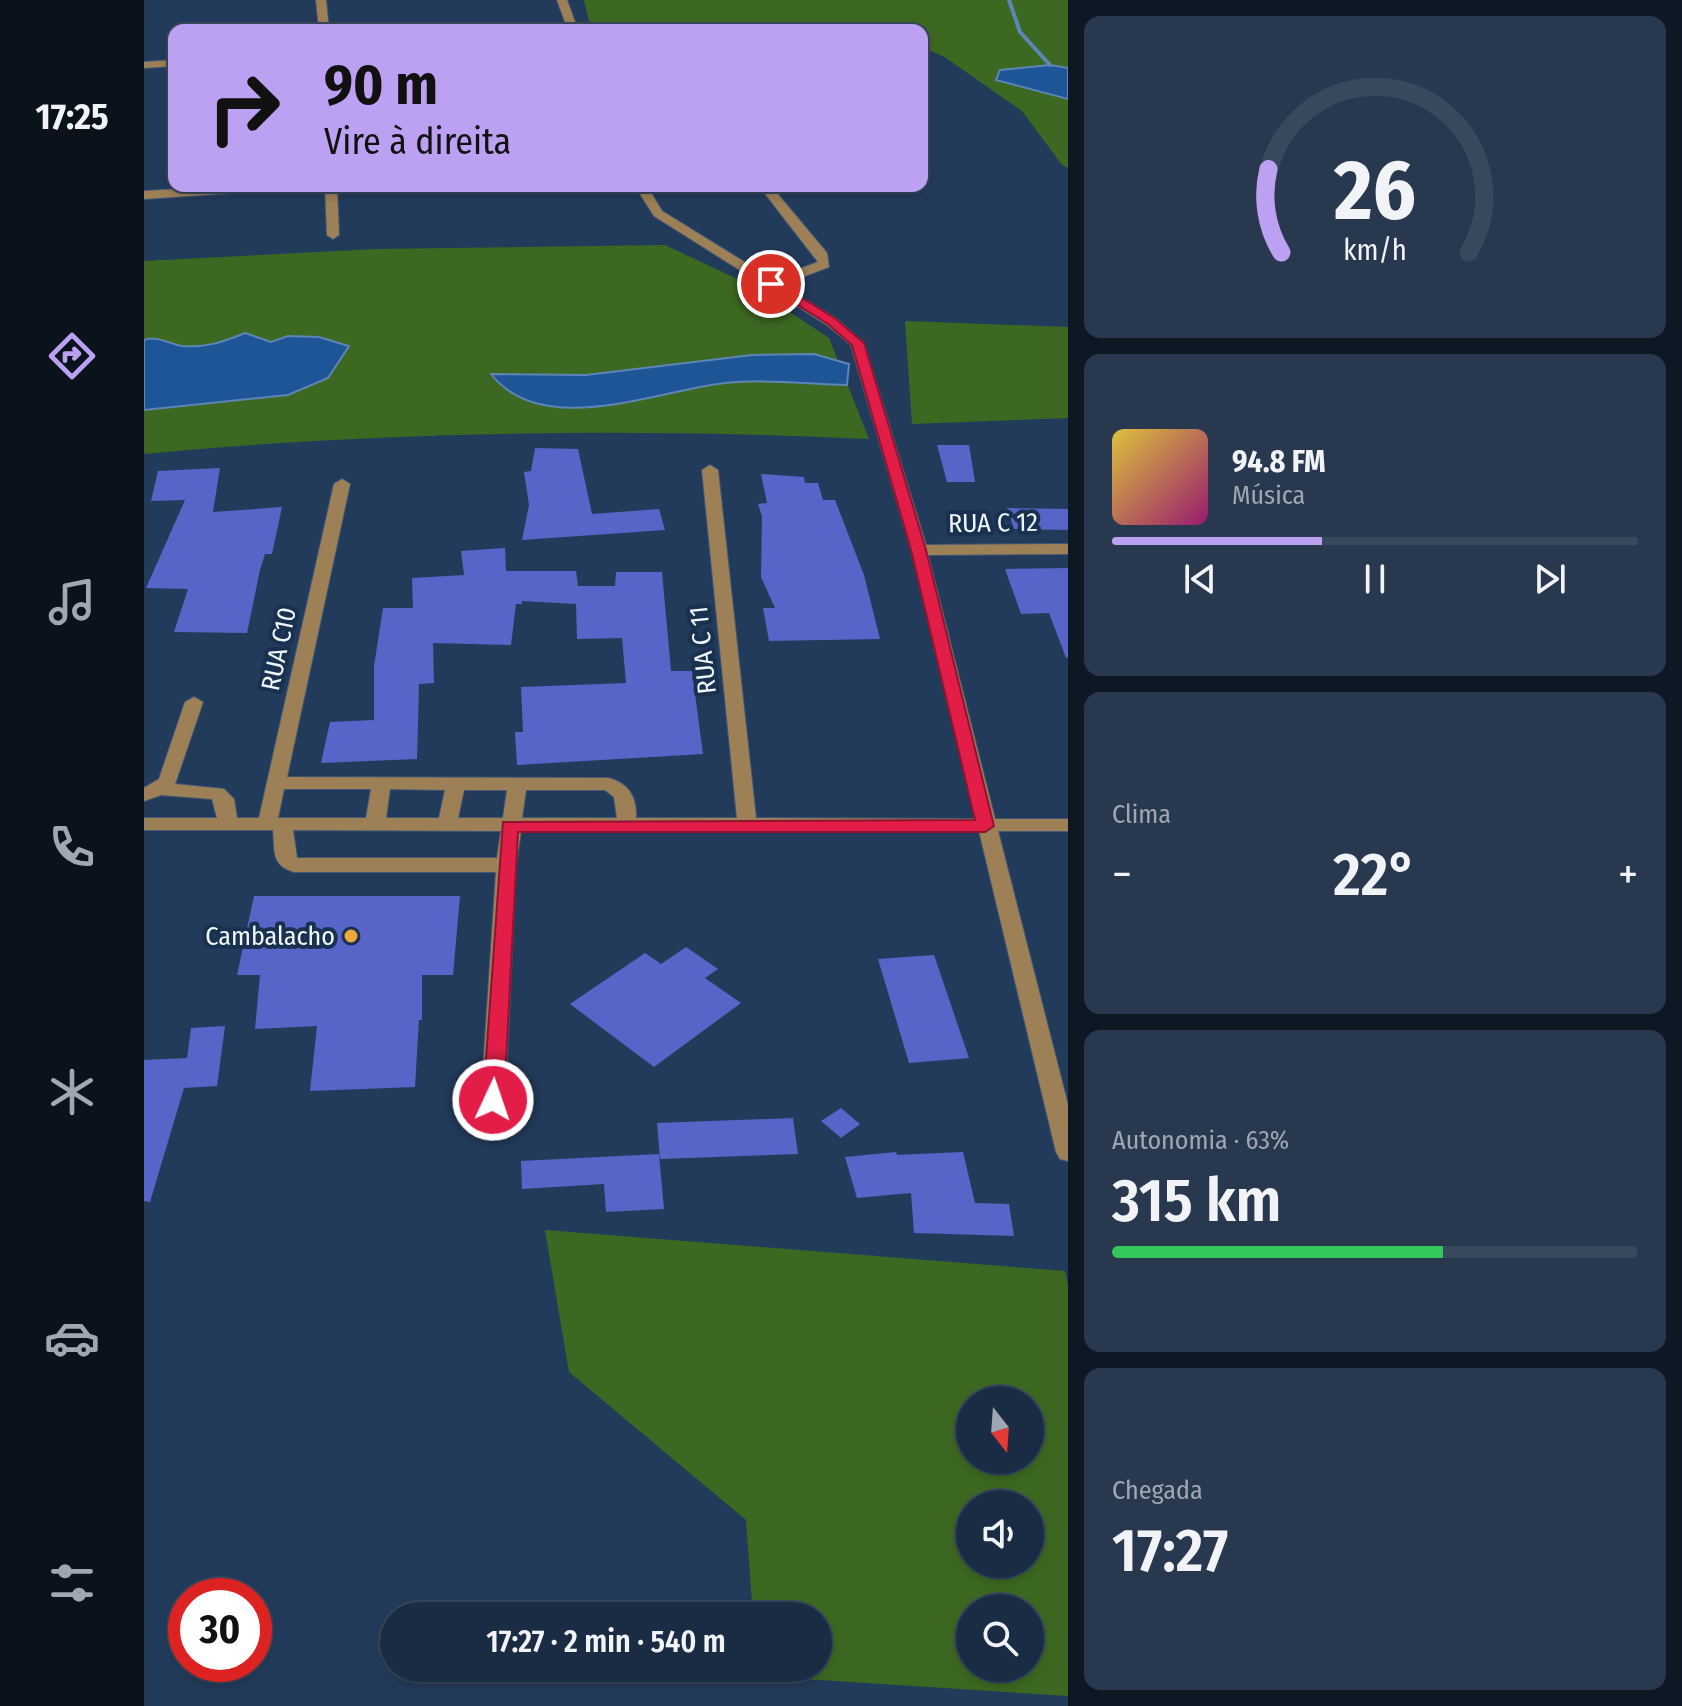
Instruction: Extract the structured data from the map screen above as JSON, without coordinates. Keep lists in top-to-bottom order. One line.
{"streets":{"street":["RUA C 12","RUA C10","RUA C 11"]},"places":["Cambalacho"],"north":"bottom","page":{"tabs":"17:25","turn":["90 m","Vire à direita"],"song":["94.8 FM","Música"],"tile":["Clima",["Autonomia · 63%","315 km"],["Chegada","17:27"]],"heat":["−","22°","+"],"limit":"30","trip":"17:27 · 2 min · 540 m","gauge":["26","km/h"]}}
